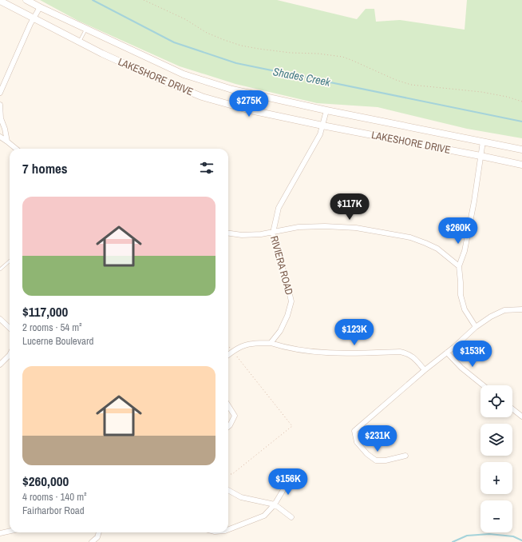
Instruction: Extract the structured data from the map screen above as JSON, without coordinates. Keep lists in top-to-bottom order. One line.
{"streets":{"main road":["LAKESHORE DRIVE"],"street":["RIVIERA ROAD"]},"crossings":[["LAKESHORE DRIVE","RIVIERA ROAD"]],"water":["Shades Creek"],"page":{"price":["$275K","$117K","$260K","$123K","$153K","$231K","$156K"],"heading":"7 homes","list":[{"name":"$117,000","note":"2 rooms · 54 m² · Lucerne Boulevard"},{"name":"$260,000","note":"4 rooms · 140 m² · Fairharbor Road"}],"map_buttons":["+","−"]}}
